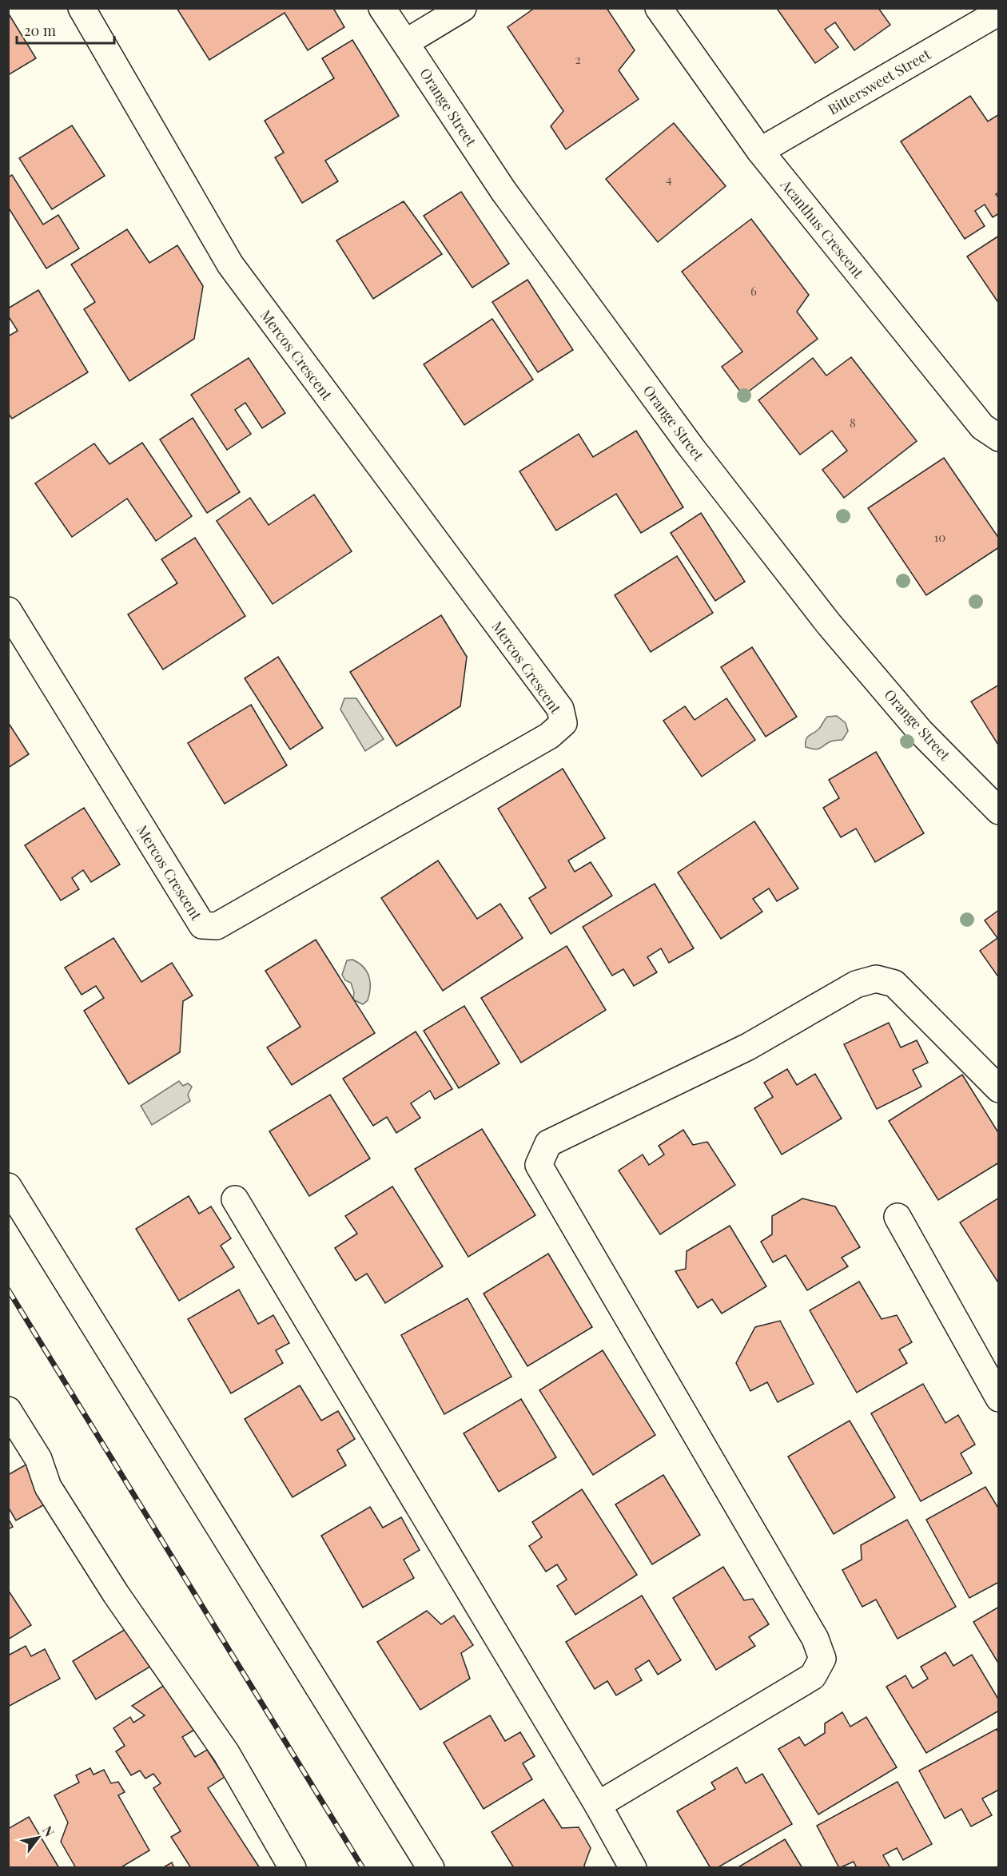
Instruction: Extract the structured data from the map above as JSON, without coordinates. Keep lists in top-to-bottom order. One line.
{"streets":{"street":["Bittersweet Street","Orange Street","Acanthus Crescent","Mercos Crescent"]},"crossings":[["Bittersweet Street","Acanthus Crescent"]],"house_numbers":["2","4","6","8","10"],"scale_bar":"20 m","north":"top right"}
